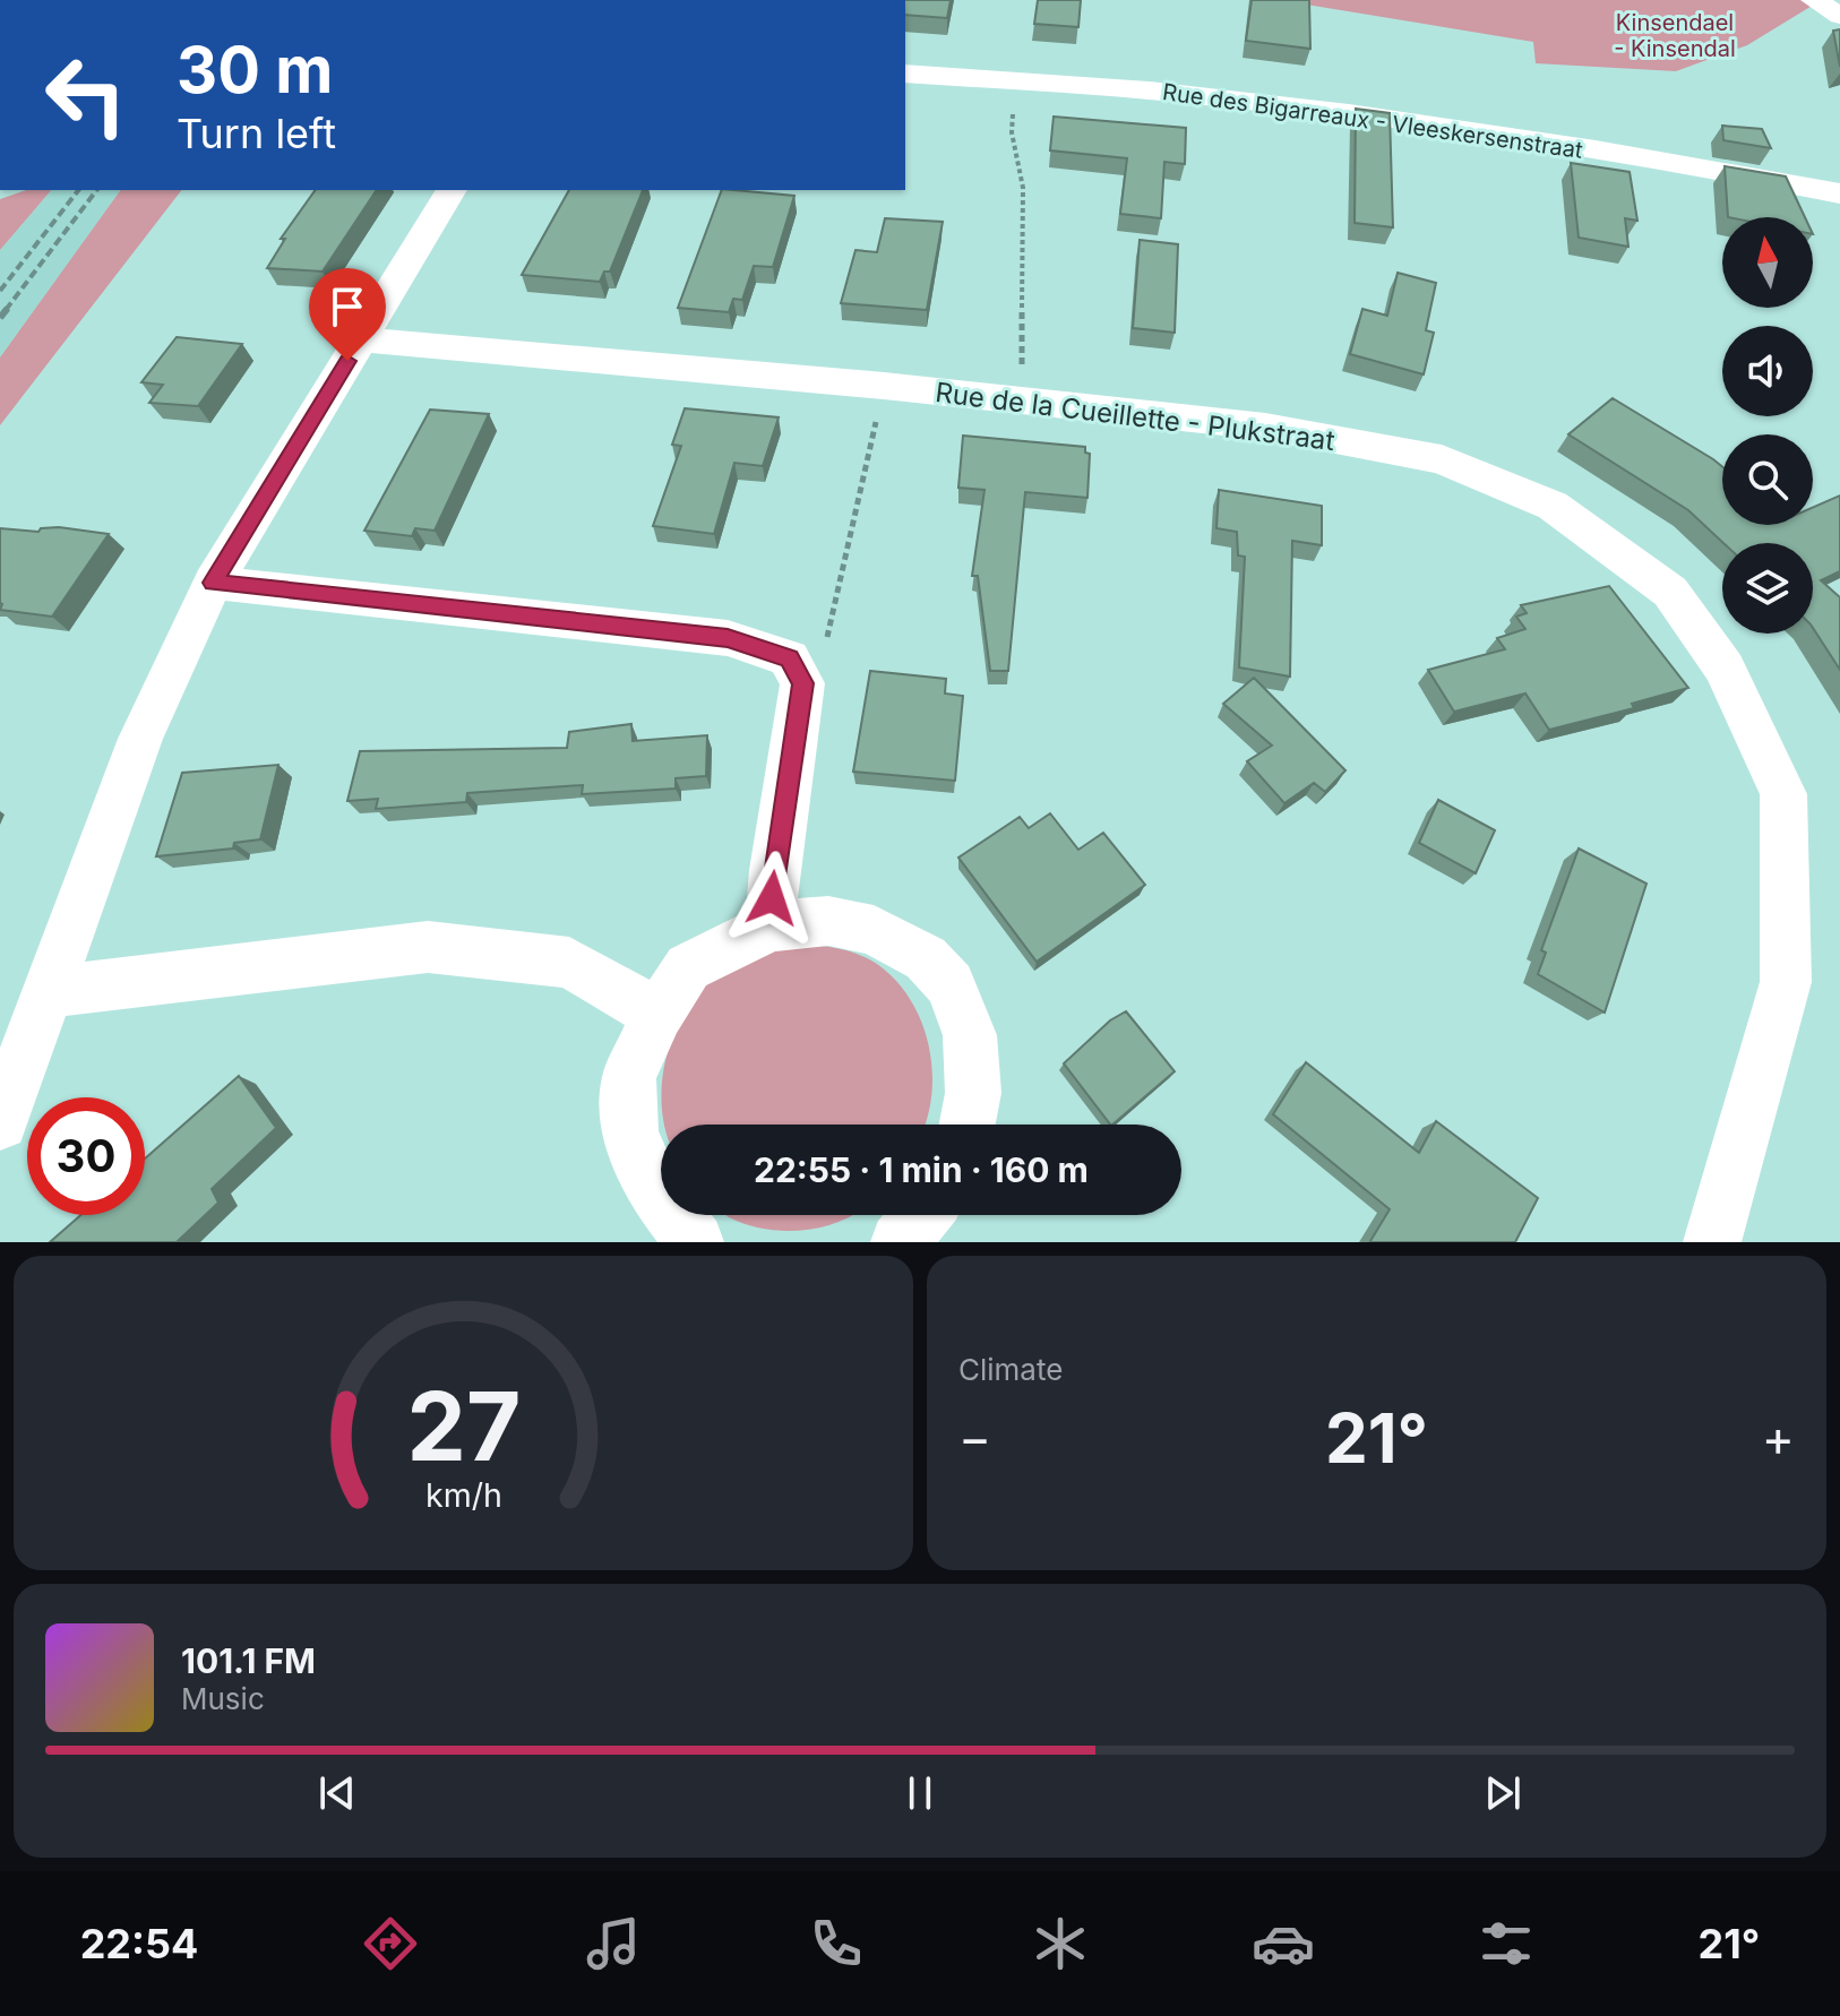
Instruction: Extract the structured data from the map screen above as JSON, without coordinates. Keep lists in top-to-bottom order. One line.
{"streets":{"street":["Rue des Bigarreaux - Vleeskersenstraat","Rue de la Cueillette - Plukstraat"]},"parks":["Kinsendael - Kinsendal"],"north":"top","page":{"turn":["30 m","Turn left"],"limit":"30","trip":"22:55 · 1 min · 160 m","tile":"Climate","heat":["−","21°","+"],"song":["101.1 FM","Music"],"tabs":["22:54","21°"],"gauge":["27","km/h"]}}
